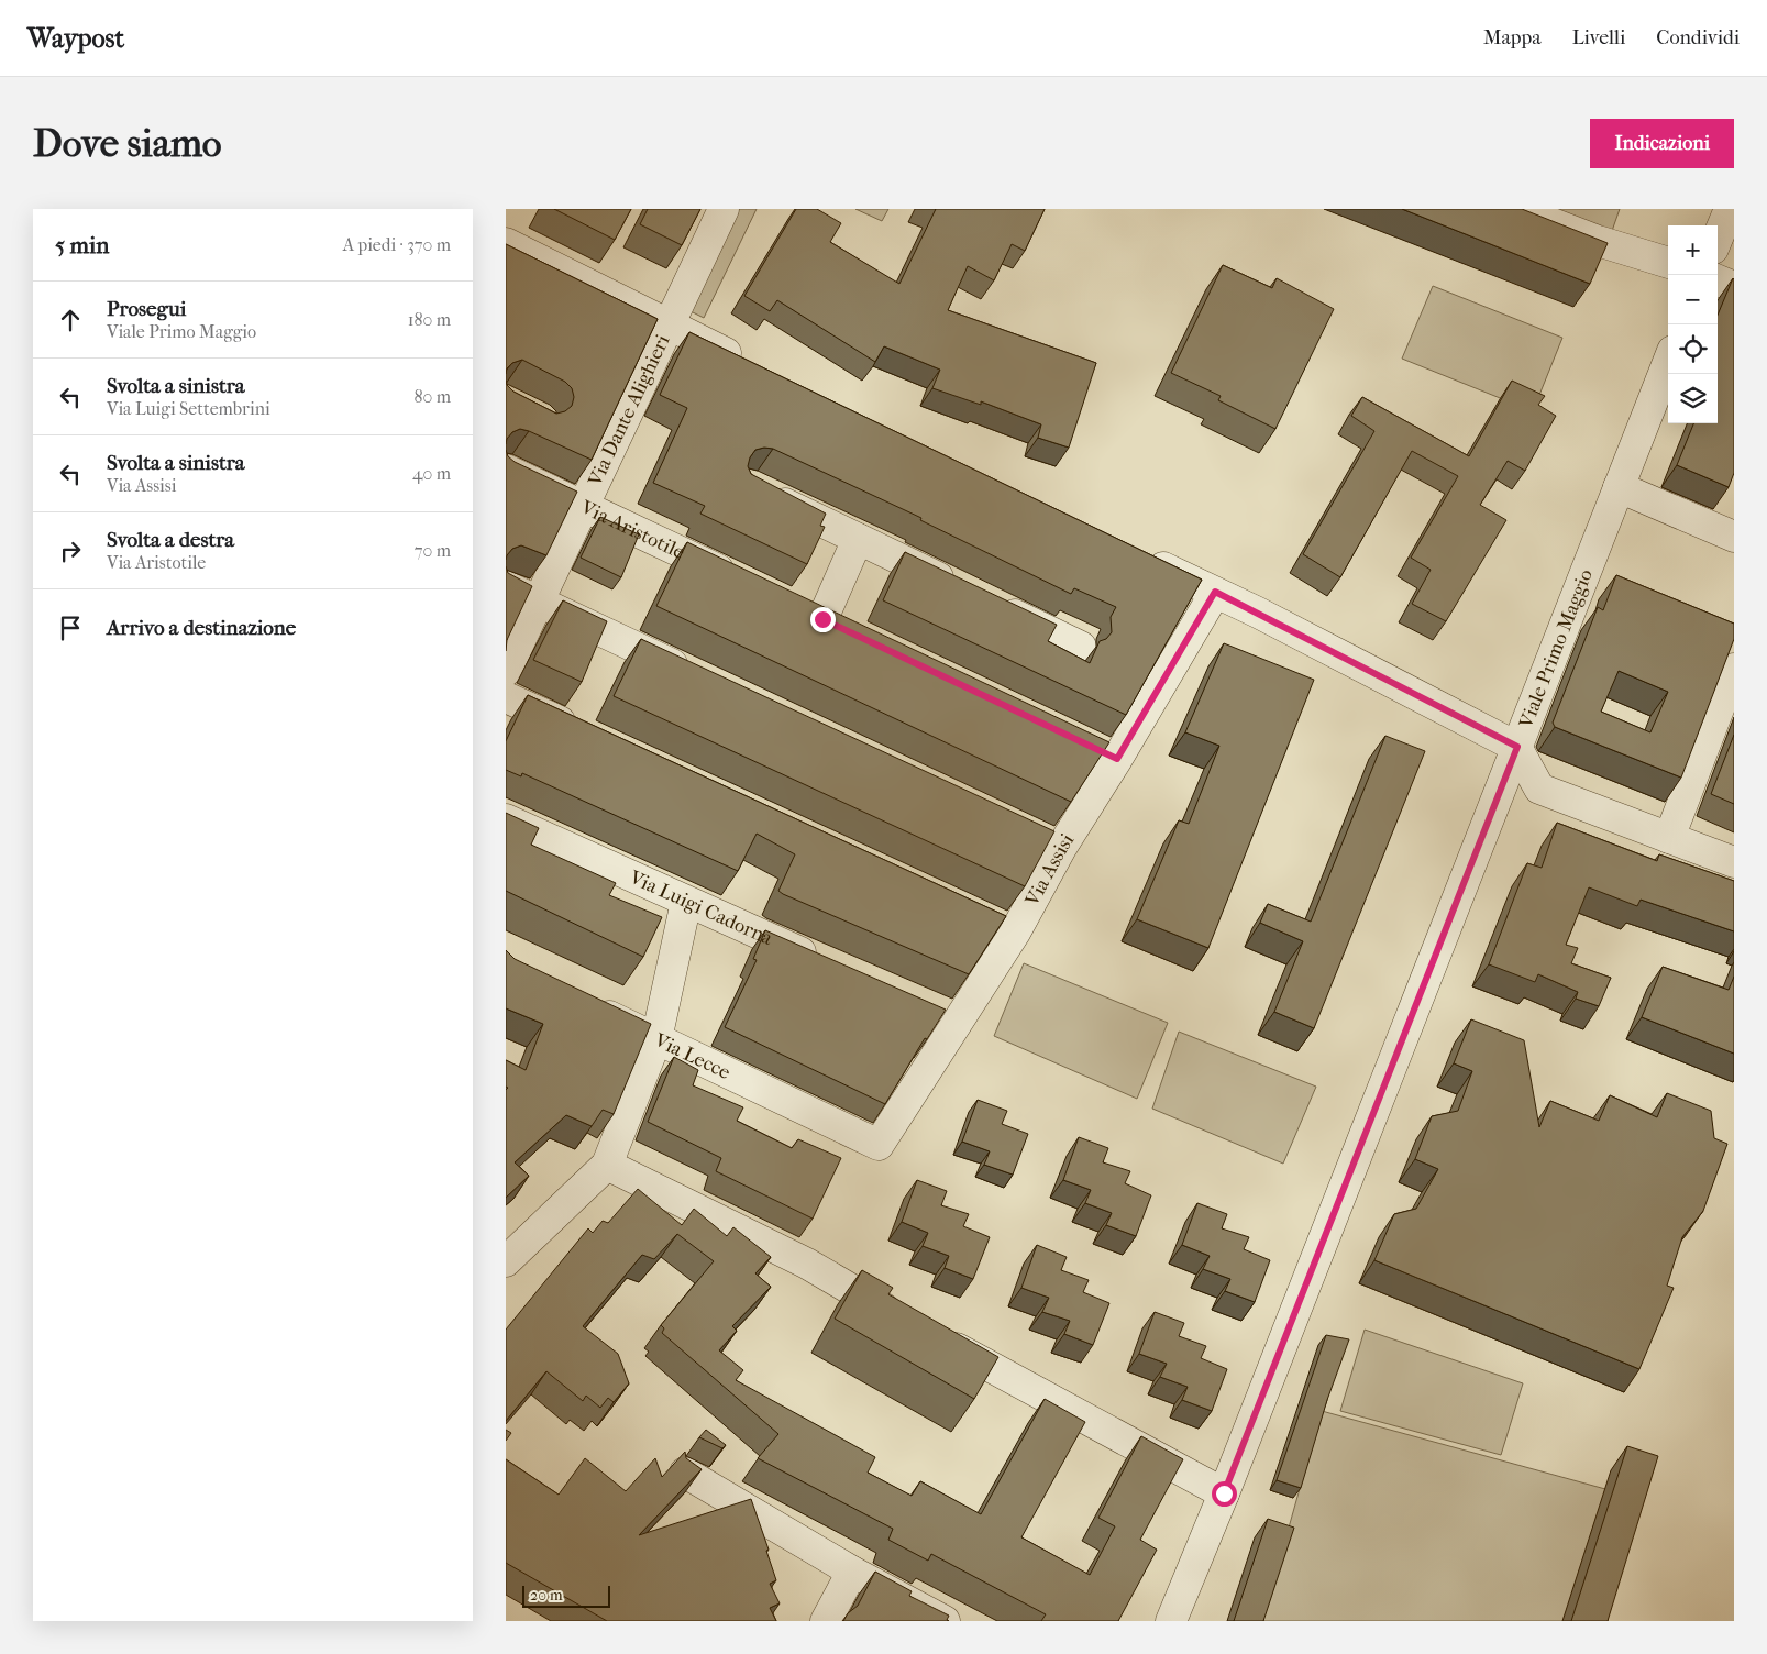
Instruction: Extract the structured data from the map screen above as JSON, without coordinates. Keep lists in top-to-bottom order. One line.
{"streets":{"street":["Via Dante Alighieri","Via Aristotile","Viale Primo Maggio","Via Assisi","Via Luigi Cadorna","Via Lecce"]},"crossings":[["Via Dante Alighieri","Via Aristotile"],["Via Assisi","Via Lecce"]],"scale_bar":"20 m","page":{"header":"Waypost","nav":["Mappa","Livelli","Condividi"],"buttons":"Indicazioni","title":"Dove siamo","heading":["5 min","A piedi · 370 m"],"map_buttons":["+","−"],"list":[["Prosegui","Viale Primo Maggio","180 m"],["Svolta a sinistra","Via Luigi Settembrini","80 m"],["Svolta a sinistra","Via Assisi","40 m"],["Svolta a destra","Via Aristotile","70 m"],"Arrivo a destinazione"],"scale":"20 m"}}
